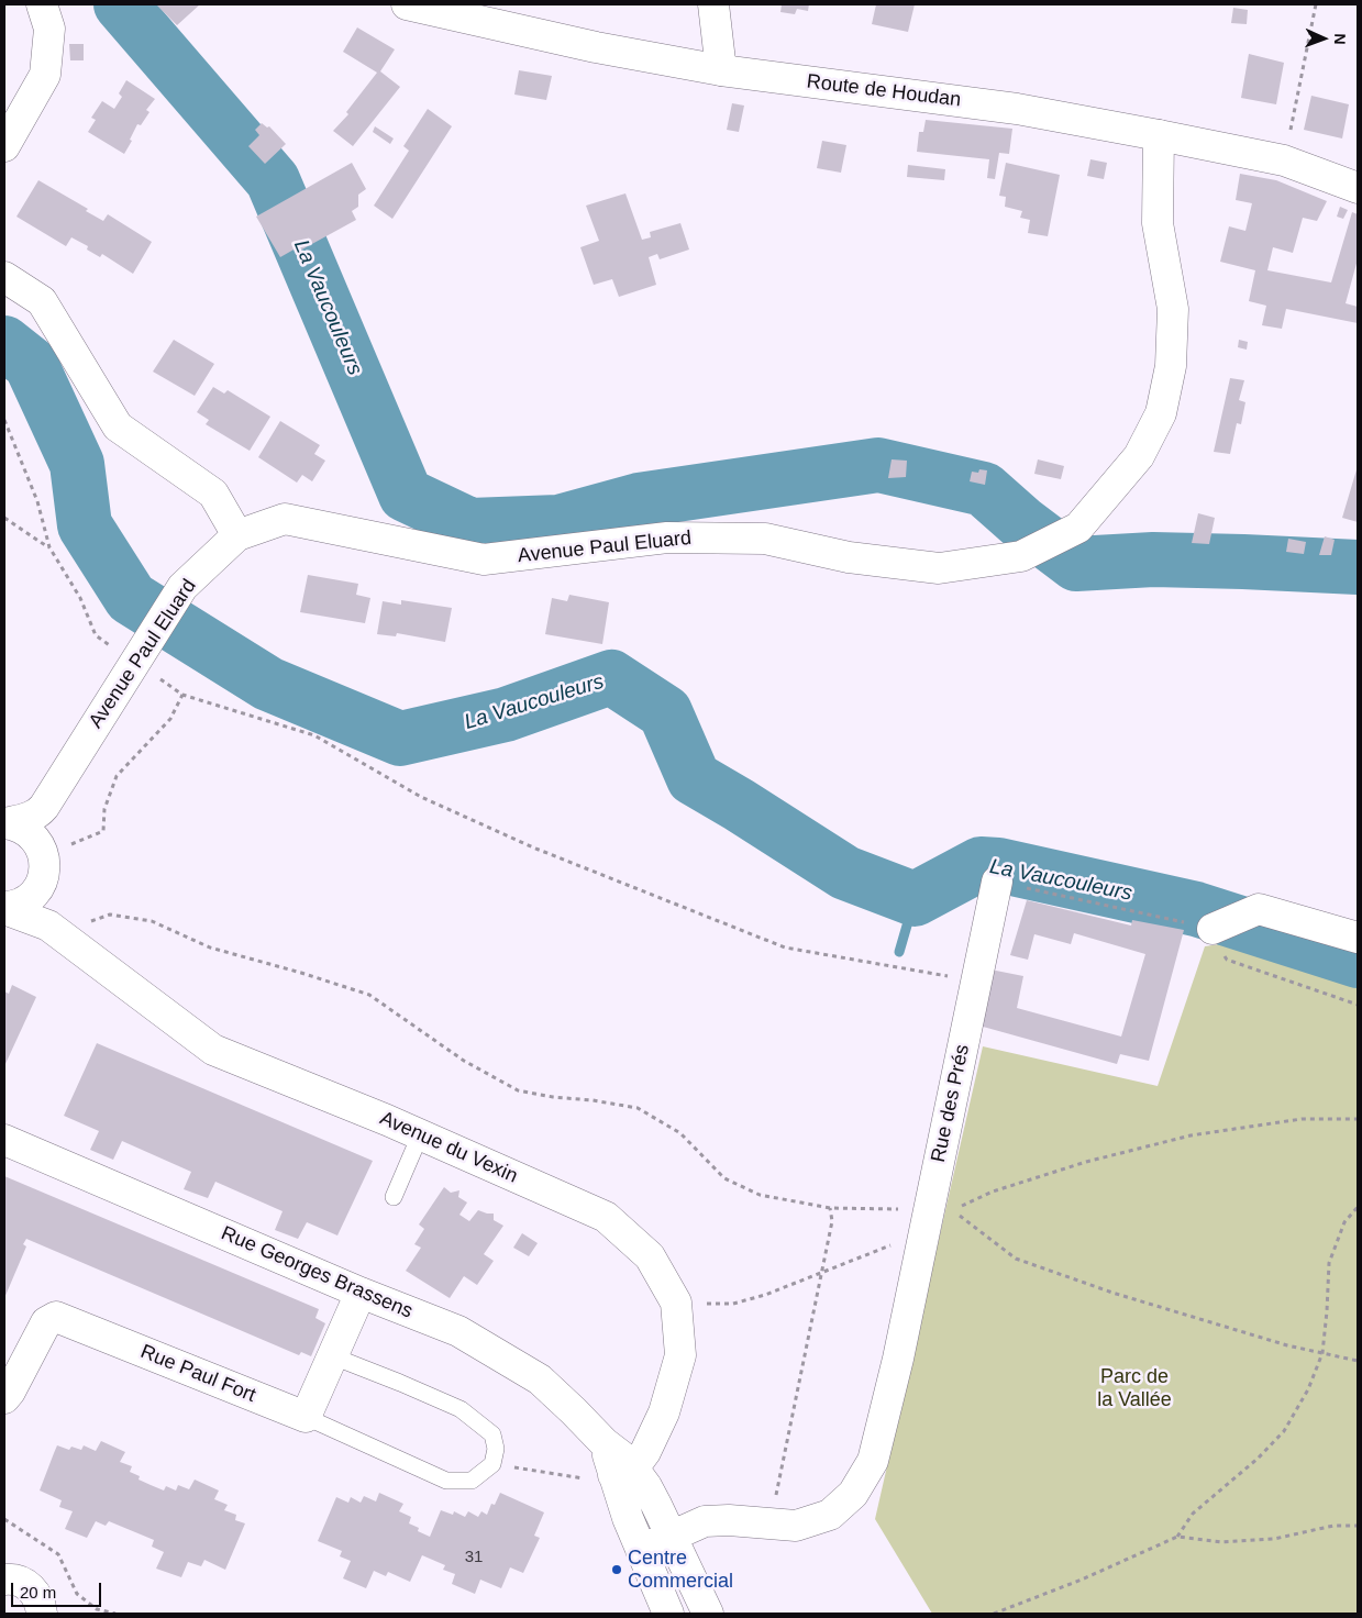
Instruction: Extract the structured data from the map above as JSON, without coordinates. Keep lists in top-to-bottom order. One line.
{"streets":{"street":["Route de Houdan","Avenue Paul Eluard","Rue des Prés","Avenue du Vexin","Rue Georges Brassens","Rue Paul Fort"]},"crossings":[["Route de Houdan","Avenue Paul Eluard"],["Avenue du Vexin","Rue Georges Brassens"]],"water":["La Vaucouleurs"],"parks":["Parc de la Vallée"],"places":["Centre Commercial"],"house_numbers":["31"],"scale_bar":"20 m","north":"right"}
